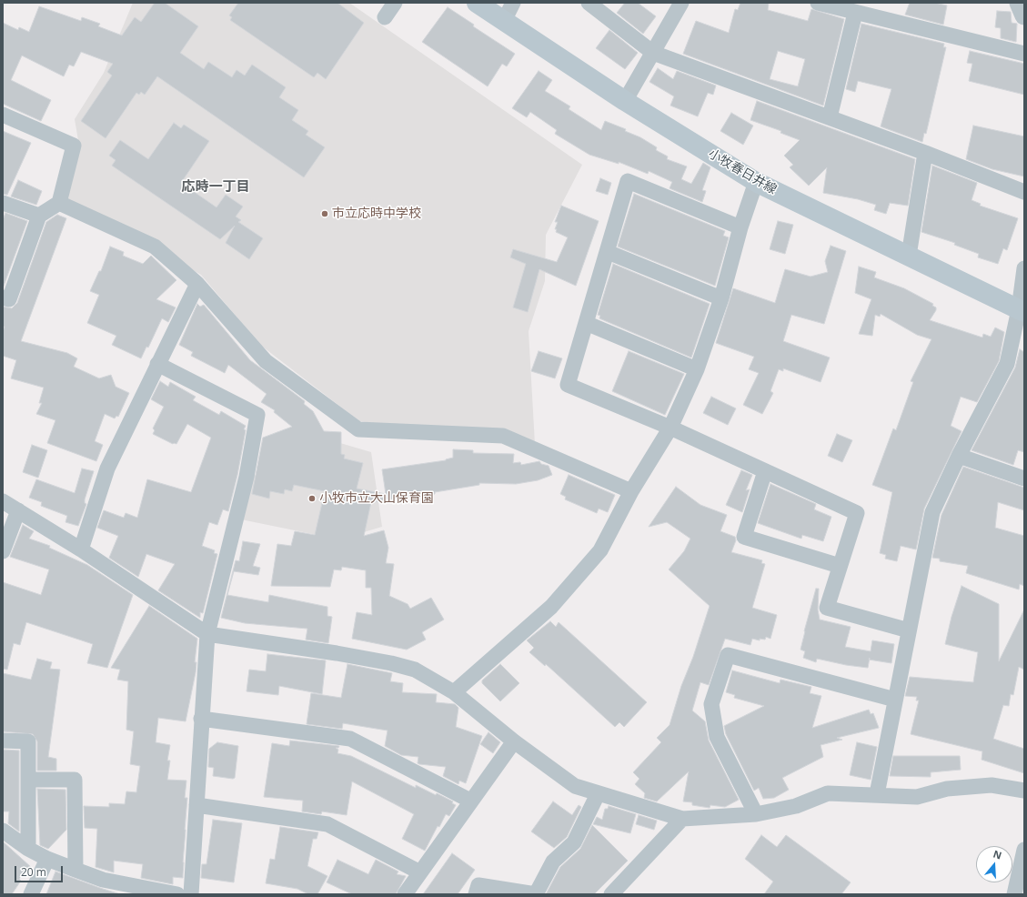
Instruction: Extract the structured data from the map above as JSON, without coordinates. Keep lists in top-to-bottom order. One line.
{"streets":{"main road":["小牧春日井線"]},"districts":["応時一丁目"],"places":["市立応時中学校","小牧市立大山保育園"],"scale_bar":"20 m","north":"top"}
